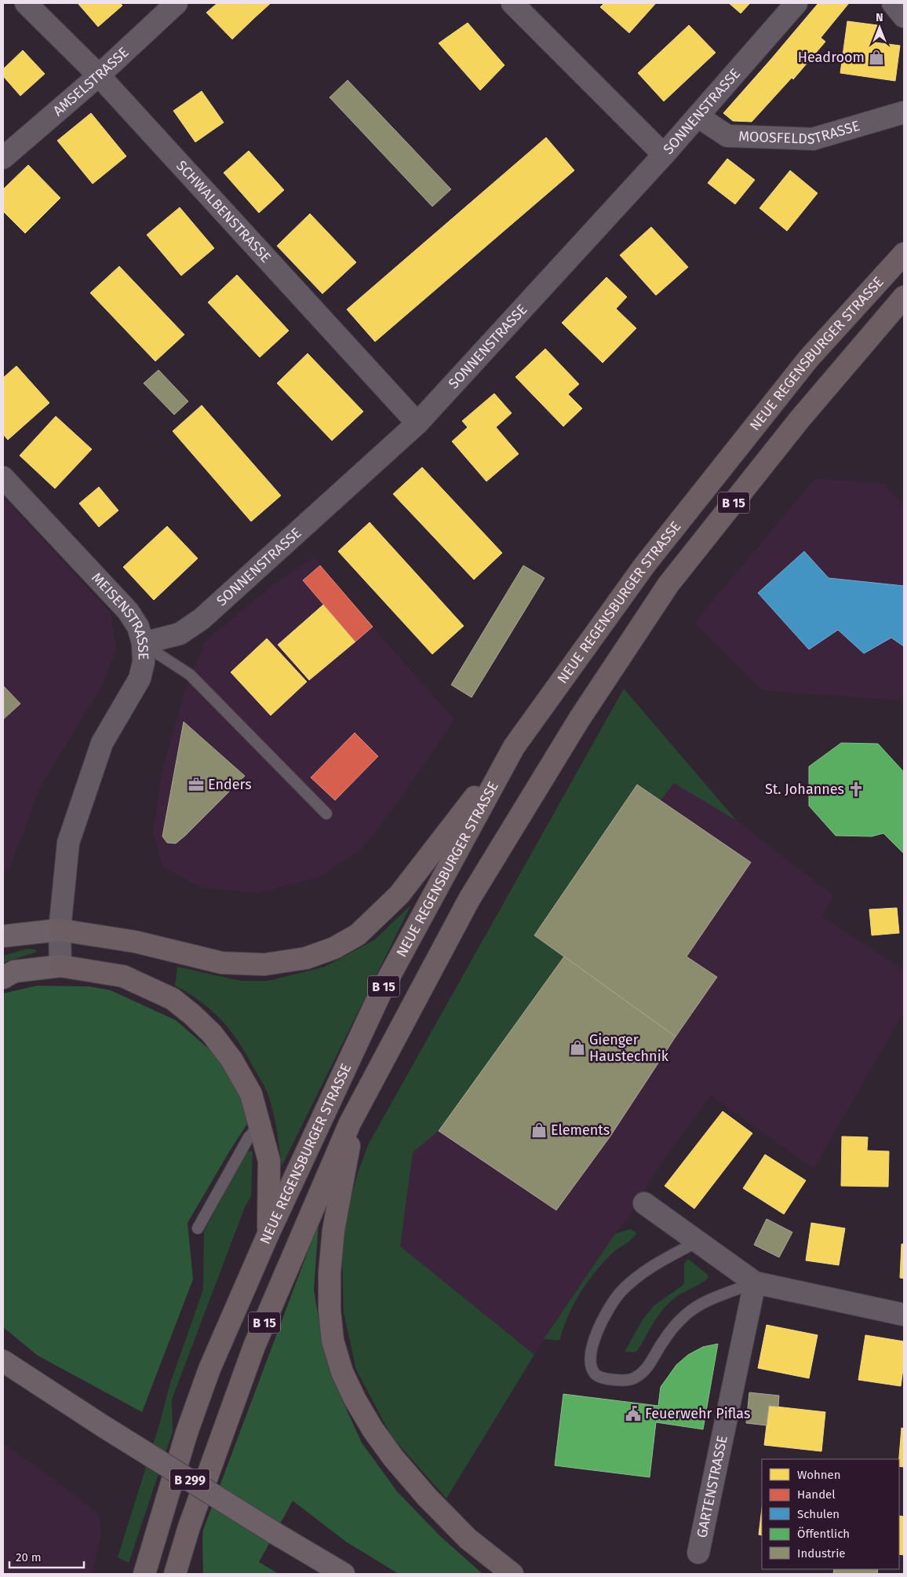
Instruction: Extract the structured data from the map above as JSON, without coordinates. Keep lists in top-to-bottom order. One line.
{"streets":{"highway":["NEUE REGENSBURGER STRASSE","B 15"],"main road":["B 299"],"street":["AMSELSTRASSE","SONNENSTRASSE","MOOSFELDSTRASSE","SCHWALBENSTRASSE","MEISENSTRASSE","GARTENSTRASSE"]},"crossings":[["AMSELSTRASSE","SCHWALBENSTRASSE"],["SONNENSTRASSE","MOOSFELDSTRASSE"],["SONNENSTRASSE","SCHWALBENSTRASSE"],["SONNENSTRASSE","MEISENSTRASSE"]],"places":{"shop":["Headroom","Gienger Haustechnik","Elements"],"office":["Enders"],"church":["St. Johannes"],"public building":["Feuerwehr Piflas"]},"legend":["Wohnen","Handel","Schulen","Öffentlich","Industrie"],"scale_bar":"20 m","north":"top"}
